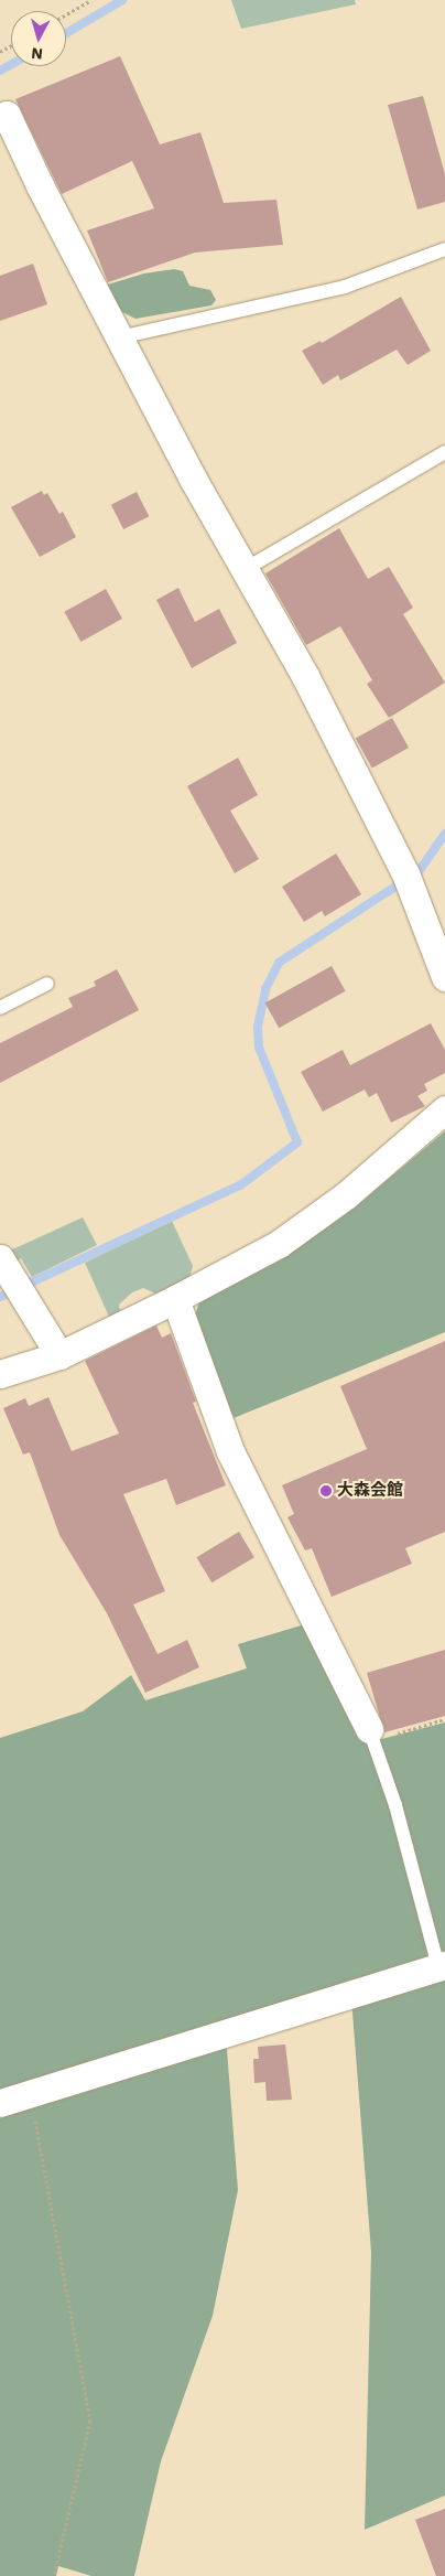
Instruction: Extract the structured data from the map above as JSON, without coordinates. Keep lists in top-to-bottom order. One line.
{"places":["大森会館"],"north":"bottom"}
